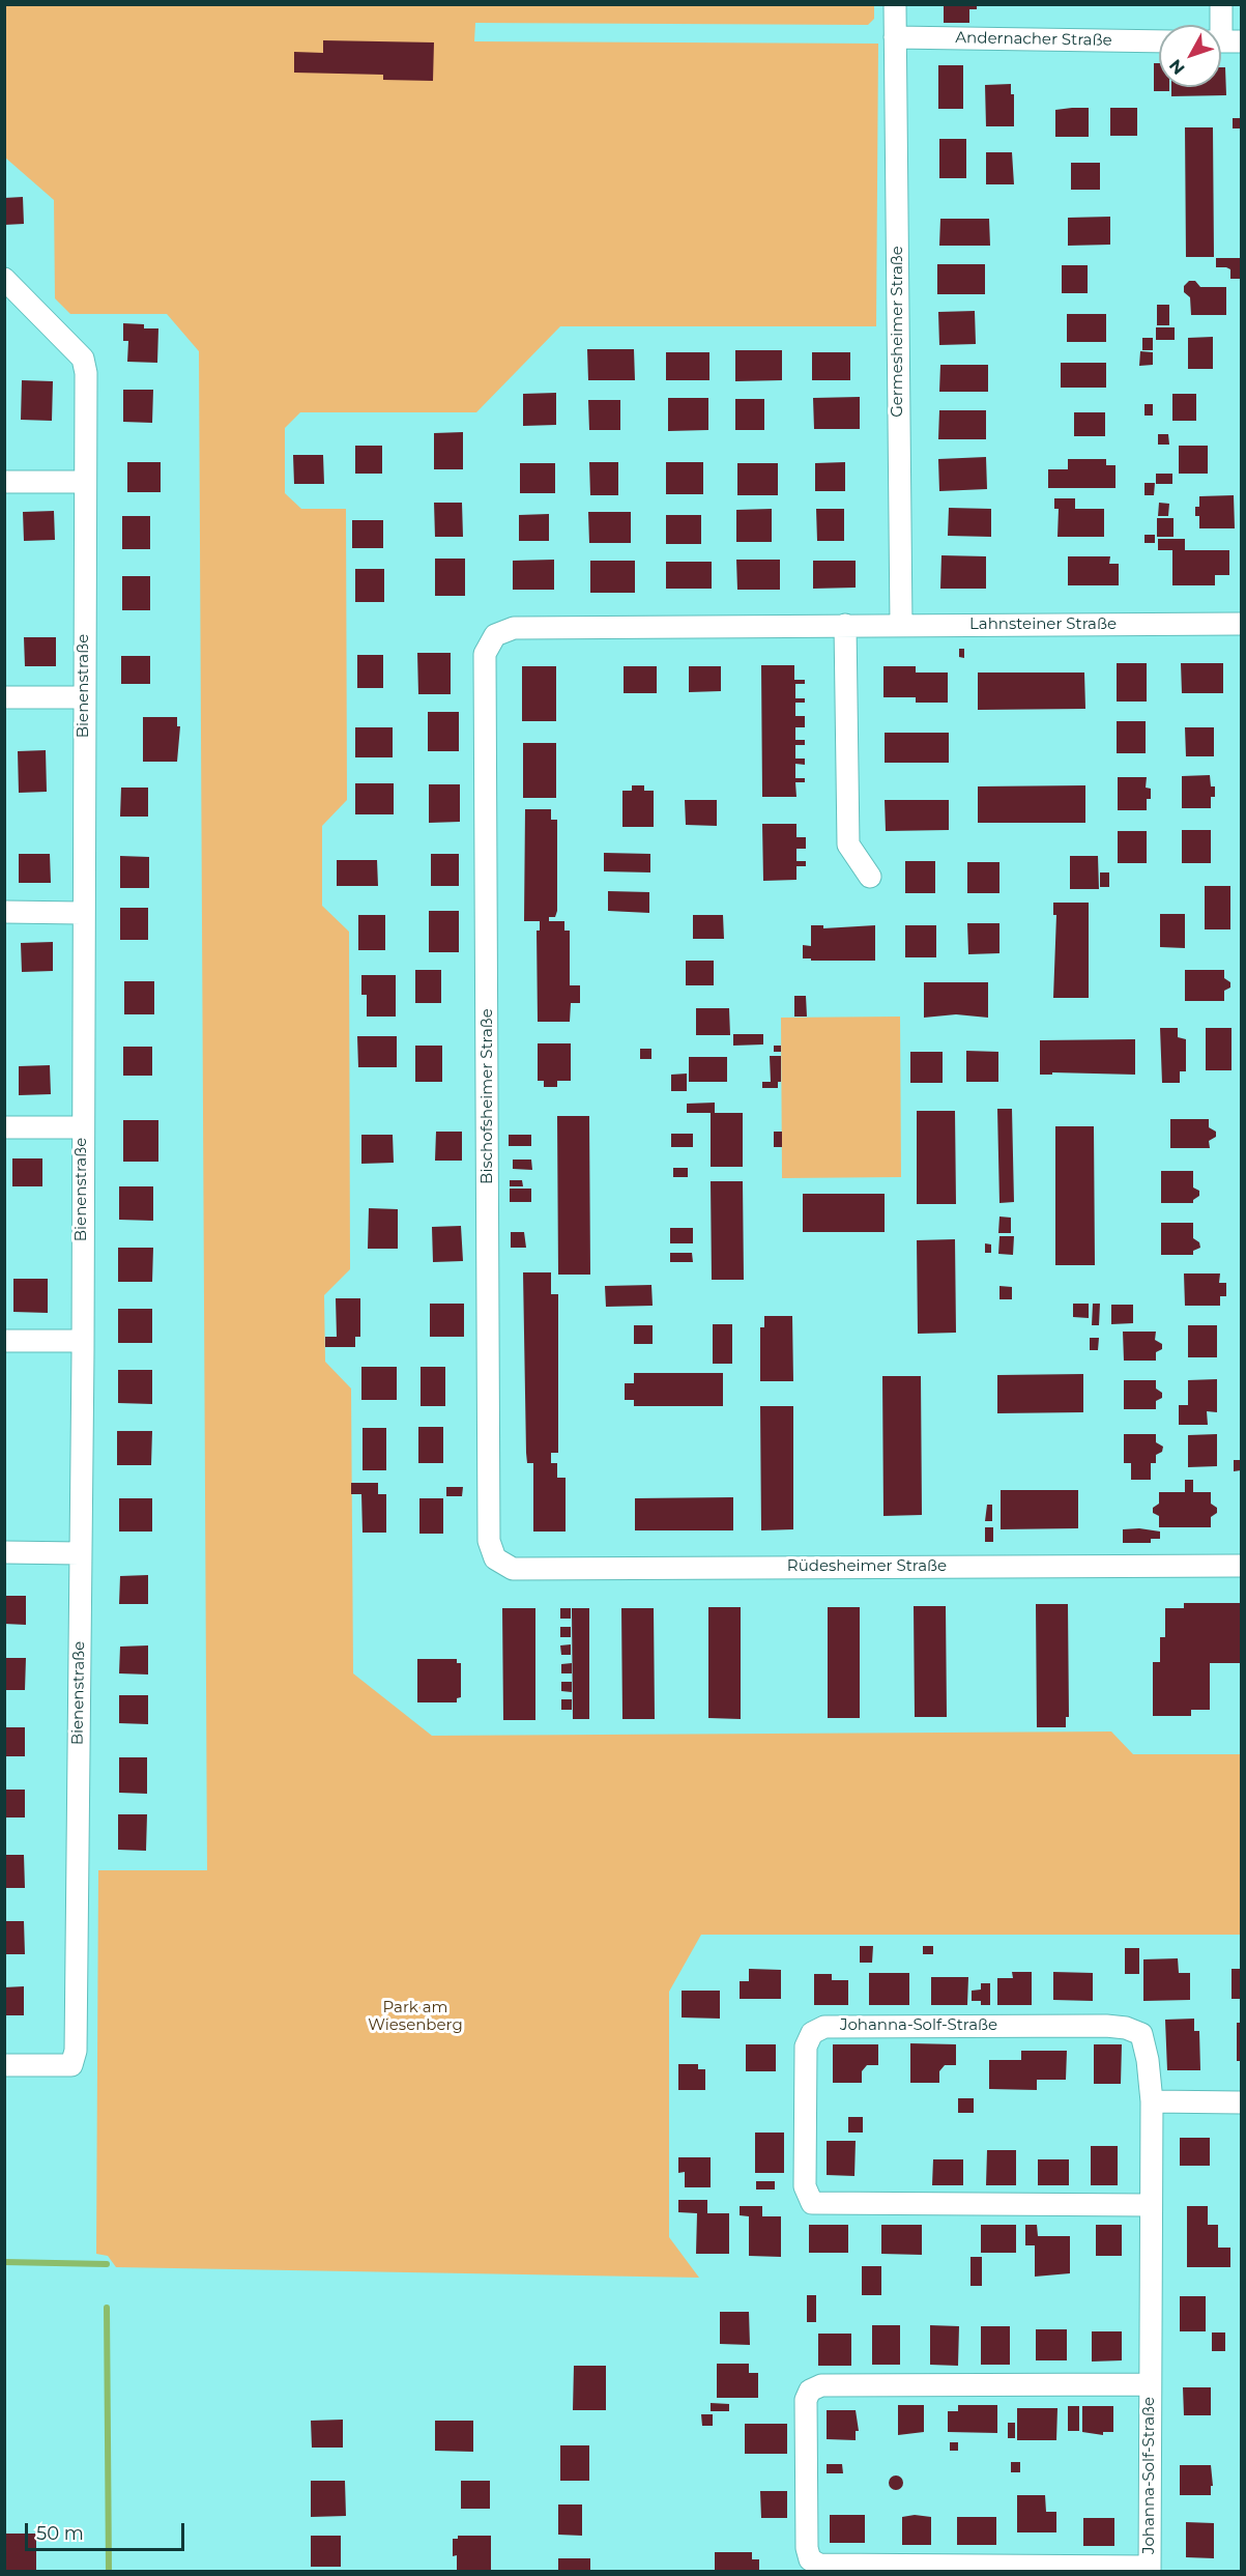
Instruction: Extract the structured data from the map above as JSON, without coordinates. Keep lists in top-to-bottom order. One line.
{"streets":{"street":["Andernacher Straße","Germesheimer Straße","Lahnsteiner Straße","Bienenstraße","Bischofsheimer Straße","Rüdesheimer Straße","Johanna-Solf-Straße"]},"crossings":[["Andernacher Straße","Germesheimer Straße"],["Germesheimer Straße","Lahnsteiner Straße"],["Lahnsteiner Straße","Bischofsheimer Straße"],["Bischofsheimer Straße","Rüdesheimer Straße"]],"parks":["Park am Wiesenberg"],"scale_bar":"50 m","north":"bottom left"}
